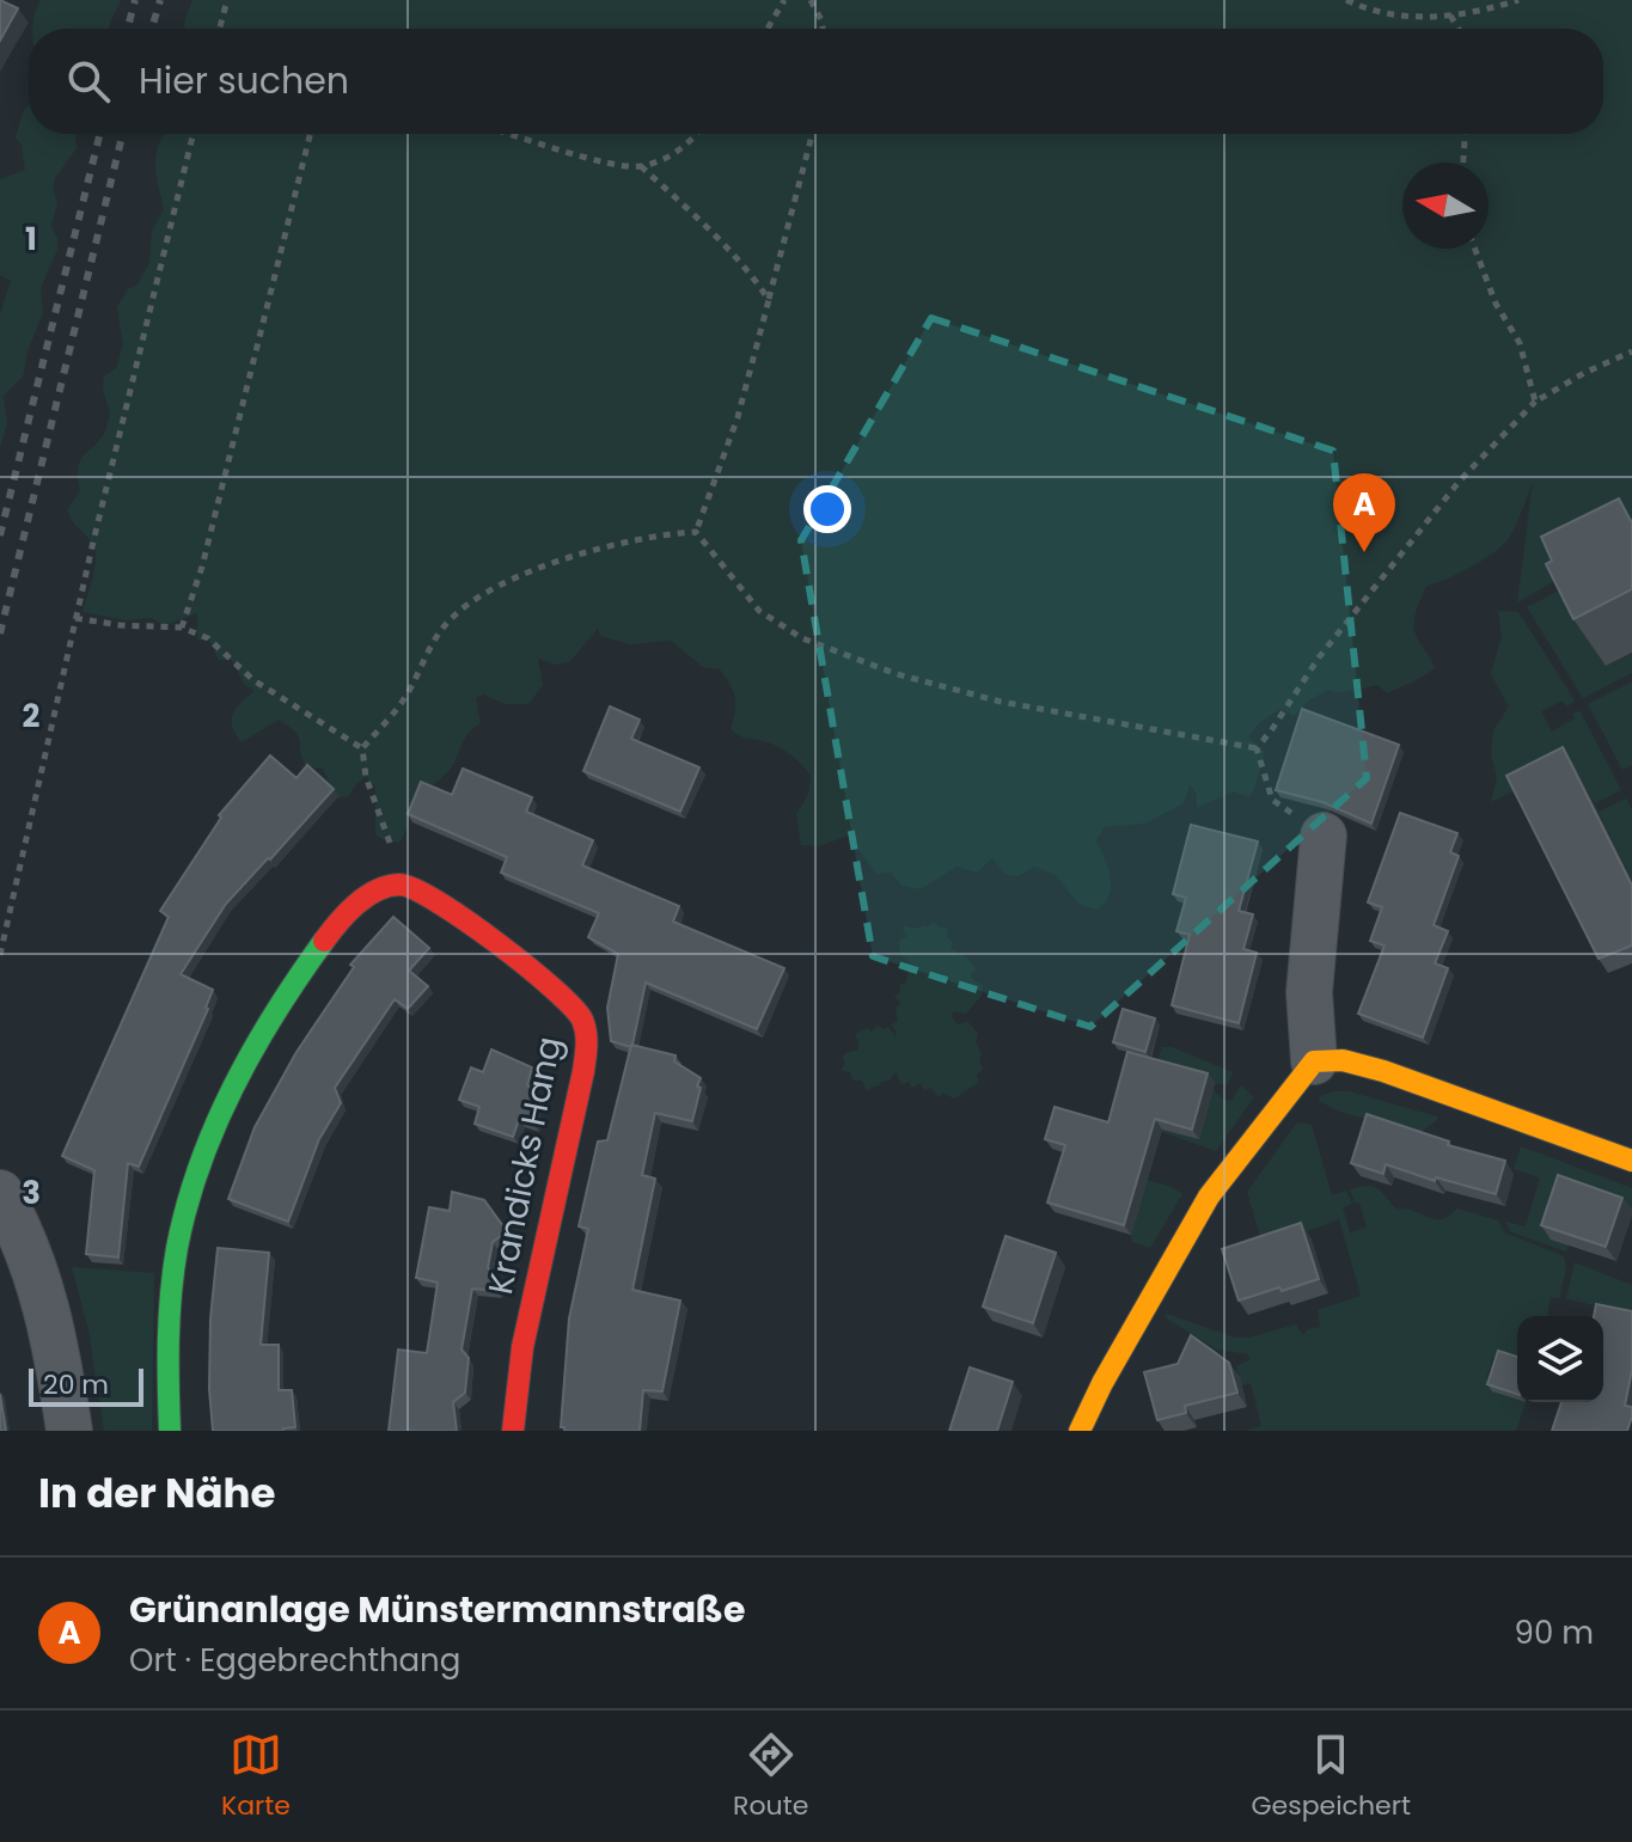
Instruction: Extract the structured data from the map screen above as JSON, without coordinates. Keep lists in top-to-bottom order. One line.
{"streets":{"street":["Krandicks Hang"]},"scale_bar":"20 m","north":"left","page":{"search":"Hier suchen","pins":"A","scale":"20 m","heading":"In der Nähe","list":[{"mark":"A","name":"Grünanlage Münstermannstraße","note":"Ort · Eggebrechthang","value":"90 m"}],"nav":["Karte","Route","Gespeichert"]},"grid":{"rows":["1","2","3"]}}
